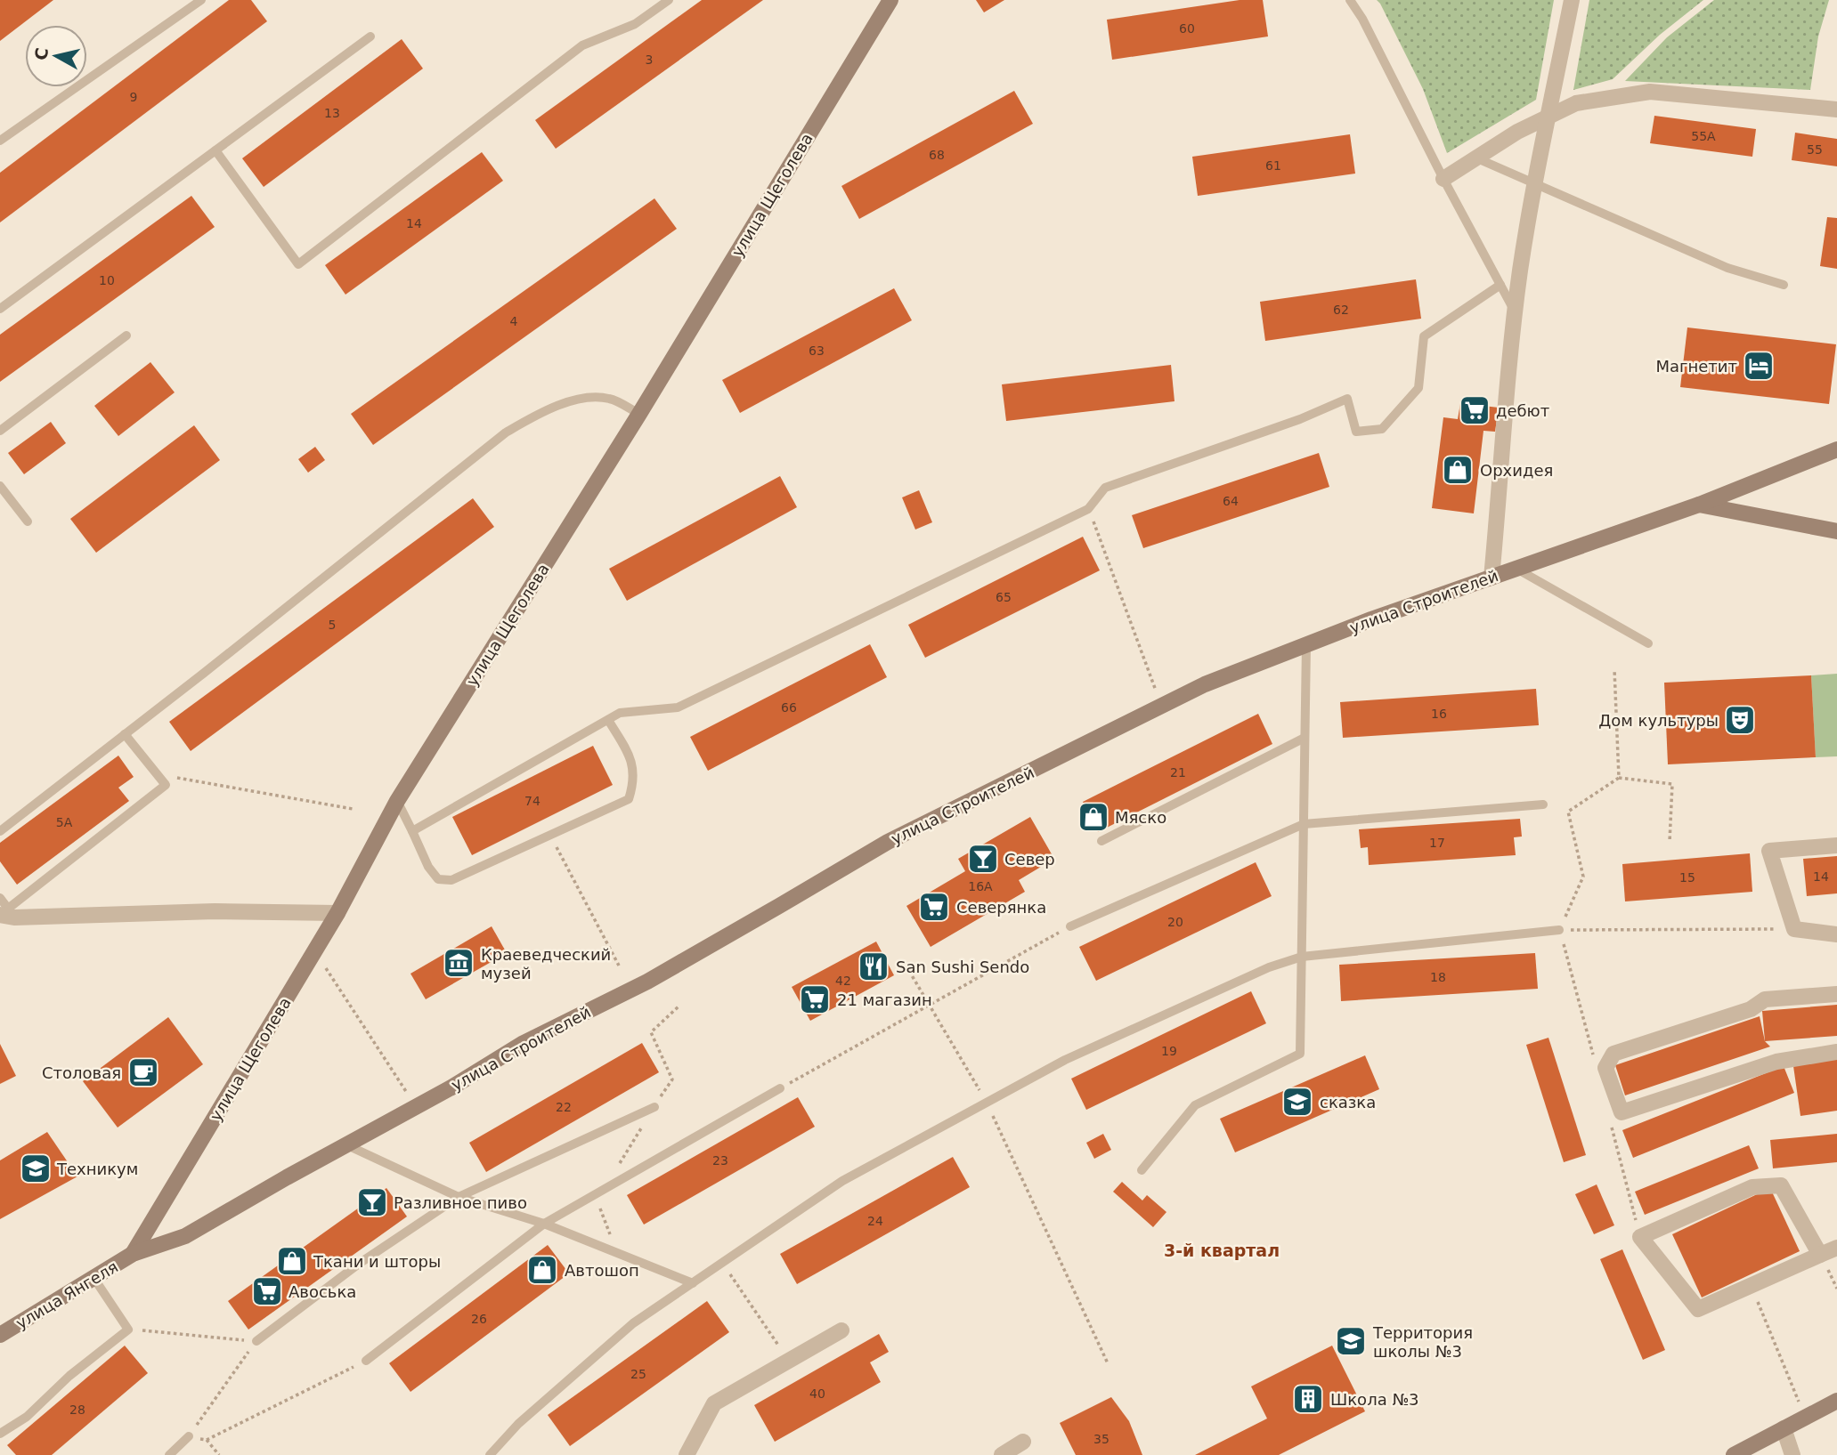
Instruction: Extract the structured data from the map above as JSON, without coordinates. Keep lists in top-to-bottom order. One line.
{"streets":{"street":["улица Щеголева","улица Строителей","улица Янгеля"]},"crossings":[["улица Щеголева","улица Строителей"],["улица Щеголева","улица Янгеля"],["улица Строителей","улица Янгеля"]],"districts":["3-й квартал"],"places":{"hotel":["Магнетит"],"supermarket":["дебют","Северянка","21 магазин","Авоська"],"shop":["Орхидея","Мяско","Ткани и шторы","Автошоп"],"theatre":["Дом культуры"],"bar":["Север","Разливное пиво"],"museum":["Краеведческий музей"],"restaurant":["San Sushi Sendo"],"cafe":["Столовая"],"school or university":["сказка","Техникум","Территория школы №3"],"building":["Школа №3"]},"house_numbers":["60","3","9","13","55А","55","68","61","14","10","62","4","63","64","65","5","66","16","21","74","5А","17","14","15","16А","20","18","42","19","22","23","24","26","25","40","28","35"],"north":"left"}
